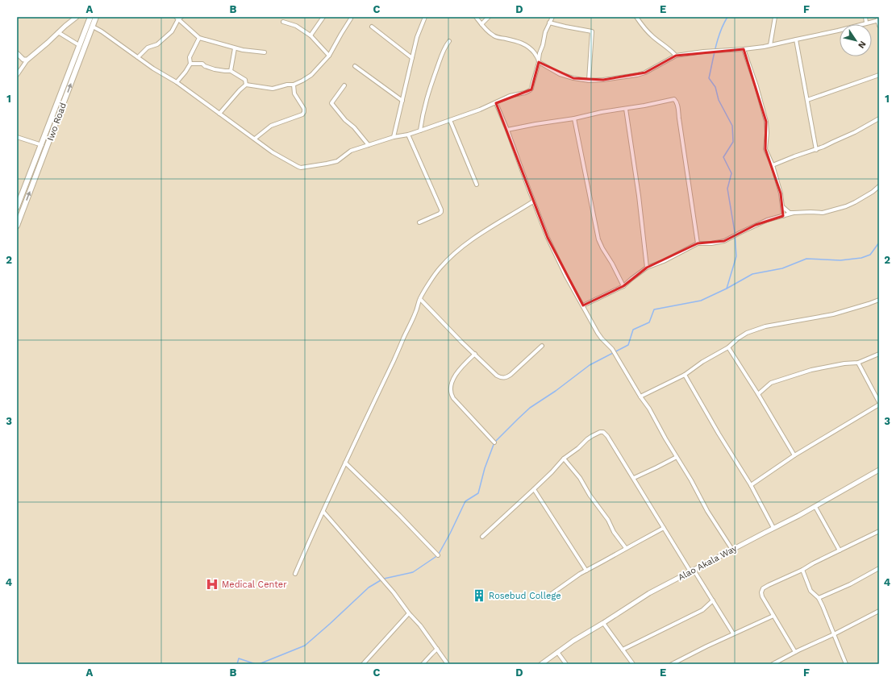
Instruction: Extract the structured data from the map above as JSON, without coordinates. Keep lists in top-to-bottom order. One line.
{"streets":{"main road":["Iwo Road"],"street":["Alao Akala Way"]},"places":{"hospital":["Medical Center"],"building":["Rosebud College"]},"north":"bottom right","grid":{"columns":["A","B","C","D","E","F"],"rows":["1","2","3","4"]}}
